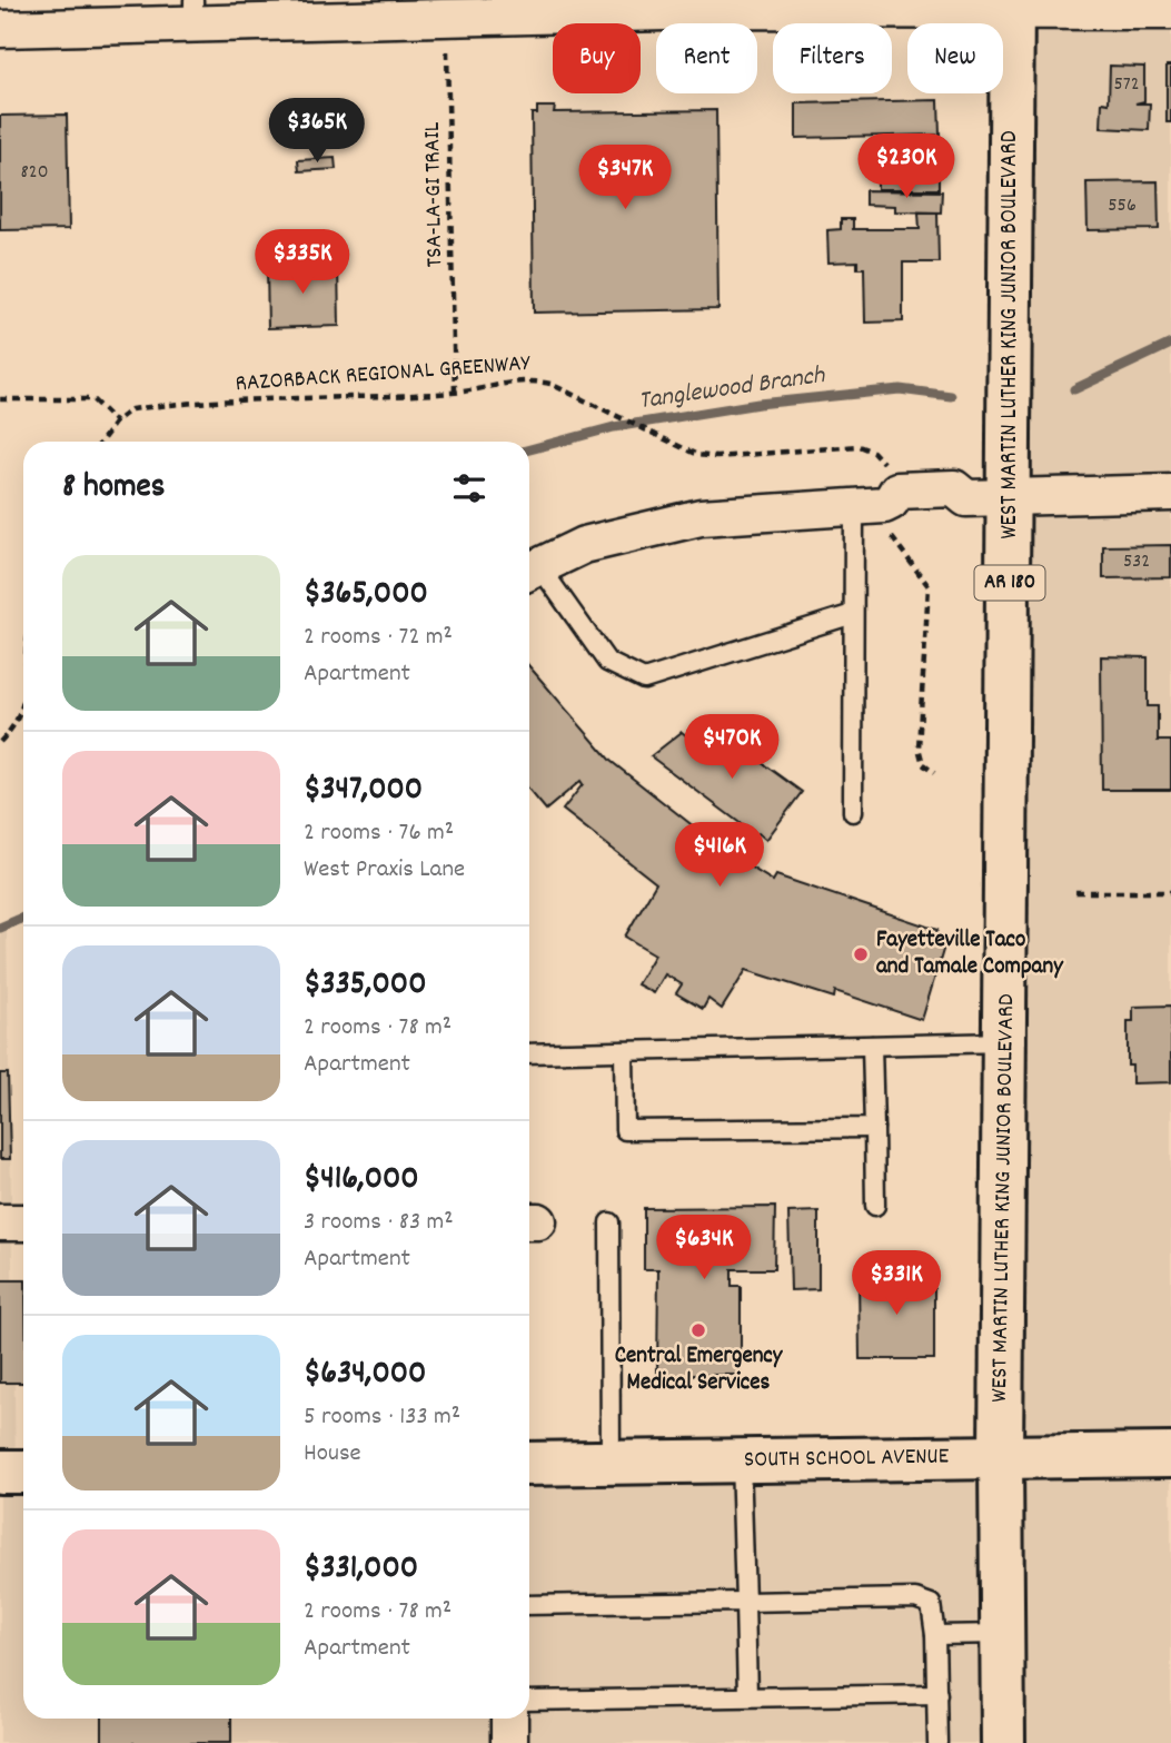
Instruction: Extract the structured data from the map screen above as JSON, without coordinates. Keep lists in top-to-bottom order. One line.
{"streets":{"main road":["WEST MARTIN LUTHER KING JUNIOR BOULEVARD","AR 180","SOUTH SCHOOL AVENUE"],"path":["TSA-LA-GI TRAIL","RAZORBACK REGIONAL GREENWAY"]},"crossings":[["TSA-LA-GI TRAIL","RAZORBACK REGIONAL GREENWAY"],["WEST MARTIN LUTHER KING JUNIOR BOULEVARD","SOUTH SCHOOL AVENUE"]],"water":["Tanglewood Branch"],"places":["Fayetteville Taco and Tamale Company","Central Emergency Medical Services"],"house_numbers":["572","820","556","532"],"page":{"chip":["Buy","Rent","Filters","New"],"price":["$365K","$230K","$347K","$335K","$470K","$416K","$634K","$331K"],"heading":"8 homes","list":[{"name":"$365,000","note":"2 rooms · 72 m² · Apartment"},{"name":"$347,000","note":"2 rooms · 76 m² · West Praxis Lane"},{"name":"$335,000","note":"2 rooms · 78 m² · Apartment"},{"name":"$416,000","note":"3 rooms · 83 m² · Apartment"},{"name":"$634,000","note":"5 rooms · 133 m² · House"},{"name":"$331,000","note":"2 rooms · 78 m² · Apartment"}]}}
